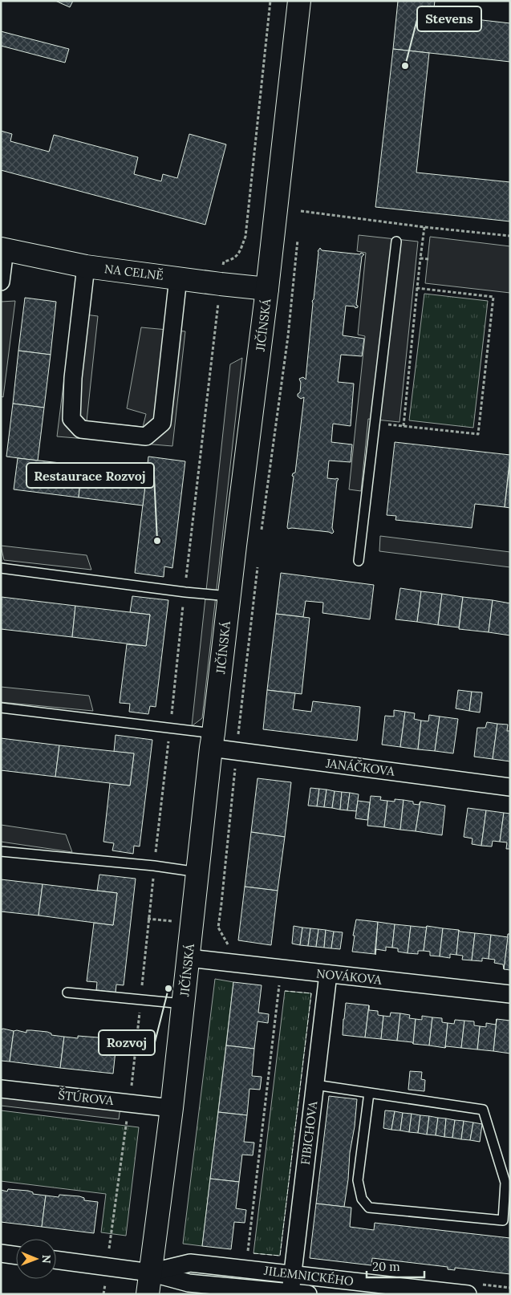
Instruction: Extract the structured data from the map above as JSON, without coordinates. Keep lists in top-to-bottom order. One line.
{"streets":{"street":["NA CELNĚ","JIČÍNSKÁ","JANÁČKOVA","NOVÁKOVA","ŠTÚROVA","FIBICHOVA","JILEMNICKÉHO"]},"crossings":[["NA CELNĚ","JIČÍNSKÁ"],["JIČÍNSKÁ","JANÁČKOVA"],["JIČÍNSKÁ","NOVÁKOVA"],["JIČÍNSKÁ","ŠTÚROVA"],["JIČÍNSKÁ","JILEMNICKÉHO"],["NOVÁKOVA","FIBICHOVA"],["FIBICHOVA","JILEMNICKÉHO"]],"places":["Stevens","Restaurace Rozvoj","Rozvoj"],"scale_bar":"20 m","north":"right"}
